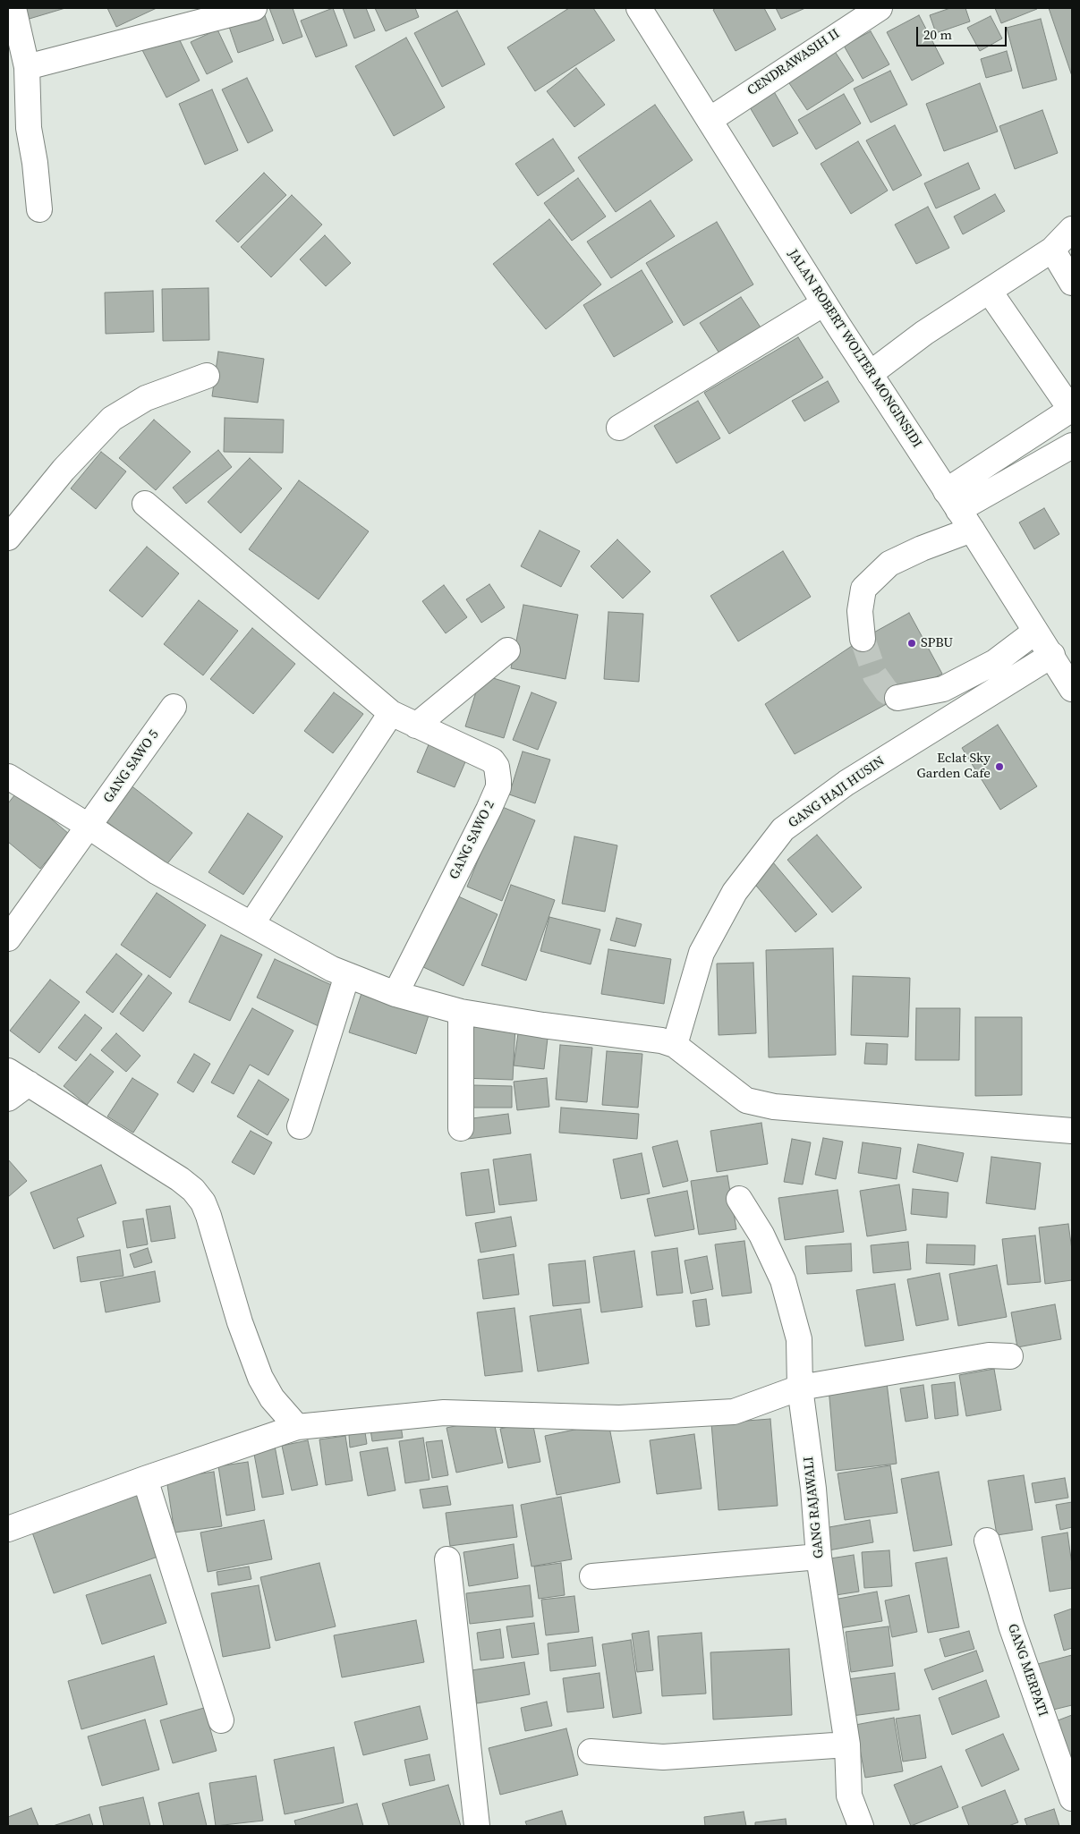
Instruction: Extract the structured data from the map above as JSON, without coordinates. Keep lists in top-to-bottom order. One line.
{"streets":{"main road":["CENDRAWASIH II","JALAN ROBERT WOLTER MONGINSIDI","GANG SAWO 5","GANG HAJI HUSIN","GANG SAWO 2","GANG RAJAWALI","GANG MERPATI"]},"crossings":[["CENDRAWASIH II","JALAN ROBERT WOLTER MONGINSIDI"],["JALAN ROBERT WOLTER MONGINSIDI","GANG HAJI HUSIN"]],"places":["SPBU","Eclat Sky Garden Cafe"],"scale_bar":"20 m"}
